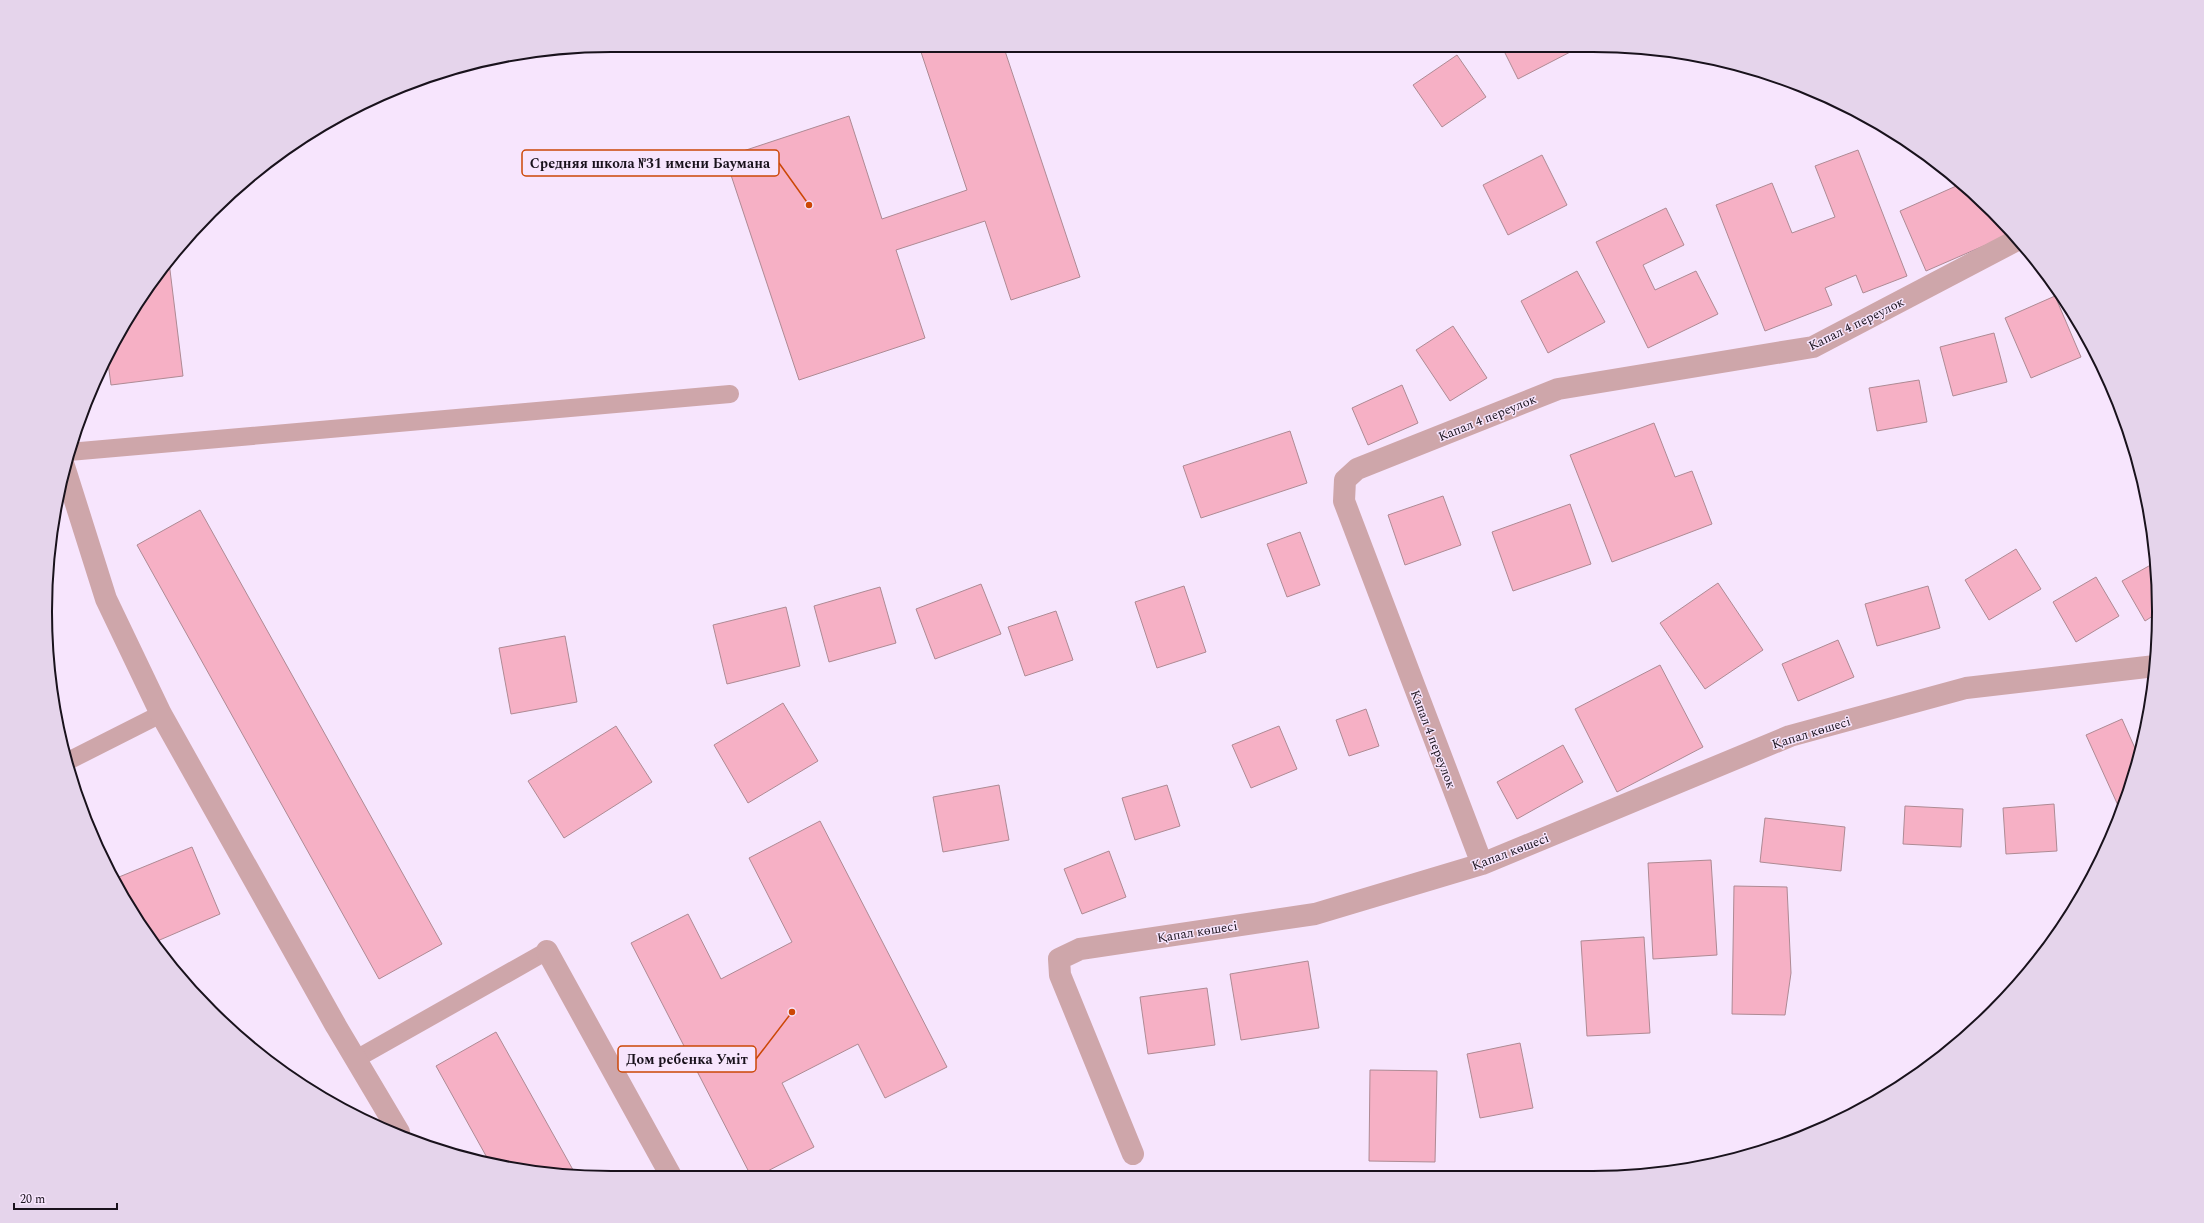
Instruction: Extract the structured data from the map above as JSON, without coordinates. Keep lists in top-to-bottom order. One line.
{"streets":{"street":["Капал 4 переулок","Қапал көшесі"]},"crossings":[["Капал 4 переулок","Қапал көшесі"]],"places":["Средняя школа №31 имени Баумана","Дом ребенка Умiт"],"scale_bar":"20 m"}
